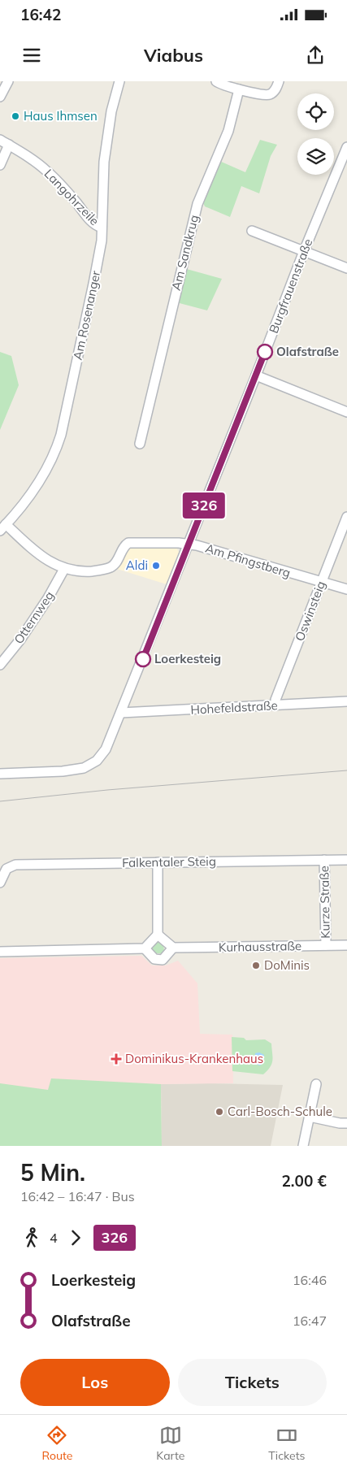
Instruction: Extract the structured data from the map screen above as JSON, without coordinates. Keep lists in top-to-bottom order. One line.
{"streets":{"street":["Langohrzeile","Am Sandkrug","Burgfrauenstraße","Am Rosenanger","Am Pfingstberg","Oswinsteig","Otternweg","Hohefeldstraße","Falkentaler Steig","Kurze Straße","Kurhausstraße"]},"crossings":[["Langohrzeile","Am Rosenanger"],["Burgfrauenstraße","Am Pfingstberg"],["Burgfrauenstraße","Hohefeldstraße"],["Am Rosenanger","Am Pfingstberg"],["Am Pfingstberg","Oswinsteig"],["Am Pfingstberg","Otternweg"],["Oswinsteig","Hohefeldstraße"],["Falkentaler Steig","Kurze Straße"],["Kurze Straße","Kurhausstraße"]],"places":{"other":["Haus Ihmsen","Olafstraße","Aldi","Loerkesteig","DoMinis","Carl-Bosch-Schule"],"health":["Dominikus-Krankenhaus"]},"lines":["bus line 326"],"page":{"status":"16:42","header":"Viabus","on_map":"326","heading":["5 Min.","16:42 – 16:47 · Bus","2.00 €"],"legs":["4","326"],"list":[{"name":"Loerkesteig","value":"16:46"},{"name":"Olafstraße","value":"16:47"}],"buttons":["Los","Tickets"],"tabs":["Route","Karte","Tickets"]}}
